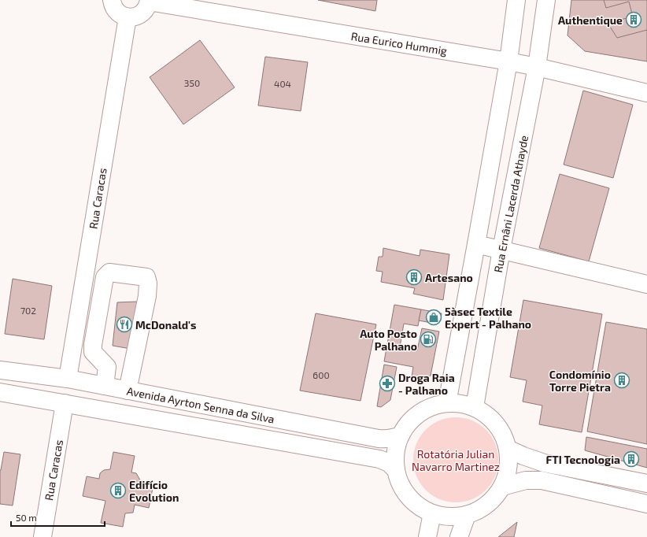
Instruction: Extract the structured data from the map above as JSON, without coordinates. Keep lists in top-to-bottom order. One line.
{"streets":{"street":["Rua Eurico Hummig","Rua Caracas","Rua Ernâni Lacerda Athayde","Avenida Ayrton Senna da Silva"]},"crossings":[["Rua Eurico Hummig","Rua Ernâni Lacerda Athayde"],["Rua Caracas","Avenida Ayrton Senna da Silva"]],"parks":["Rotatória Julian Navarro Martinez"],"places":{"building":["Authentique","Artesano","Condomínio Torre Pietra","FTI Tecnologia","Edifício Evolution"],"shop":["5àsec Textile Expert - Palhano"],"restaurant":["McDonald's"],"fuel station":["Auto Posto Palhano"],"pharmacy":["Droga Raia - Palhano"]},"house_numbers":["350","404","702","600"],"scale_bar":"50 m"}
